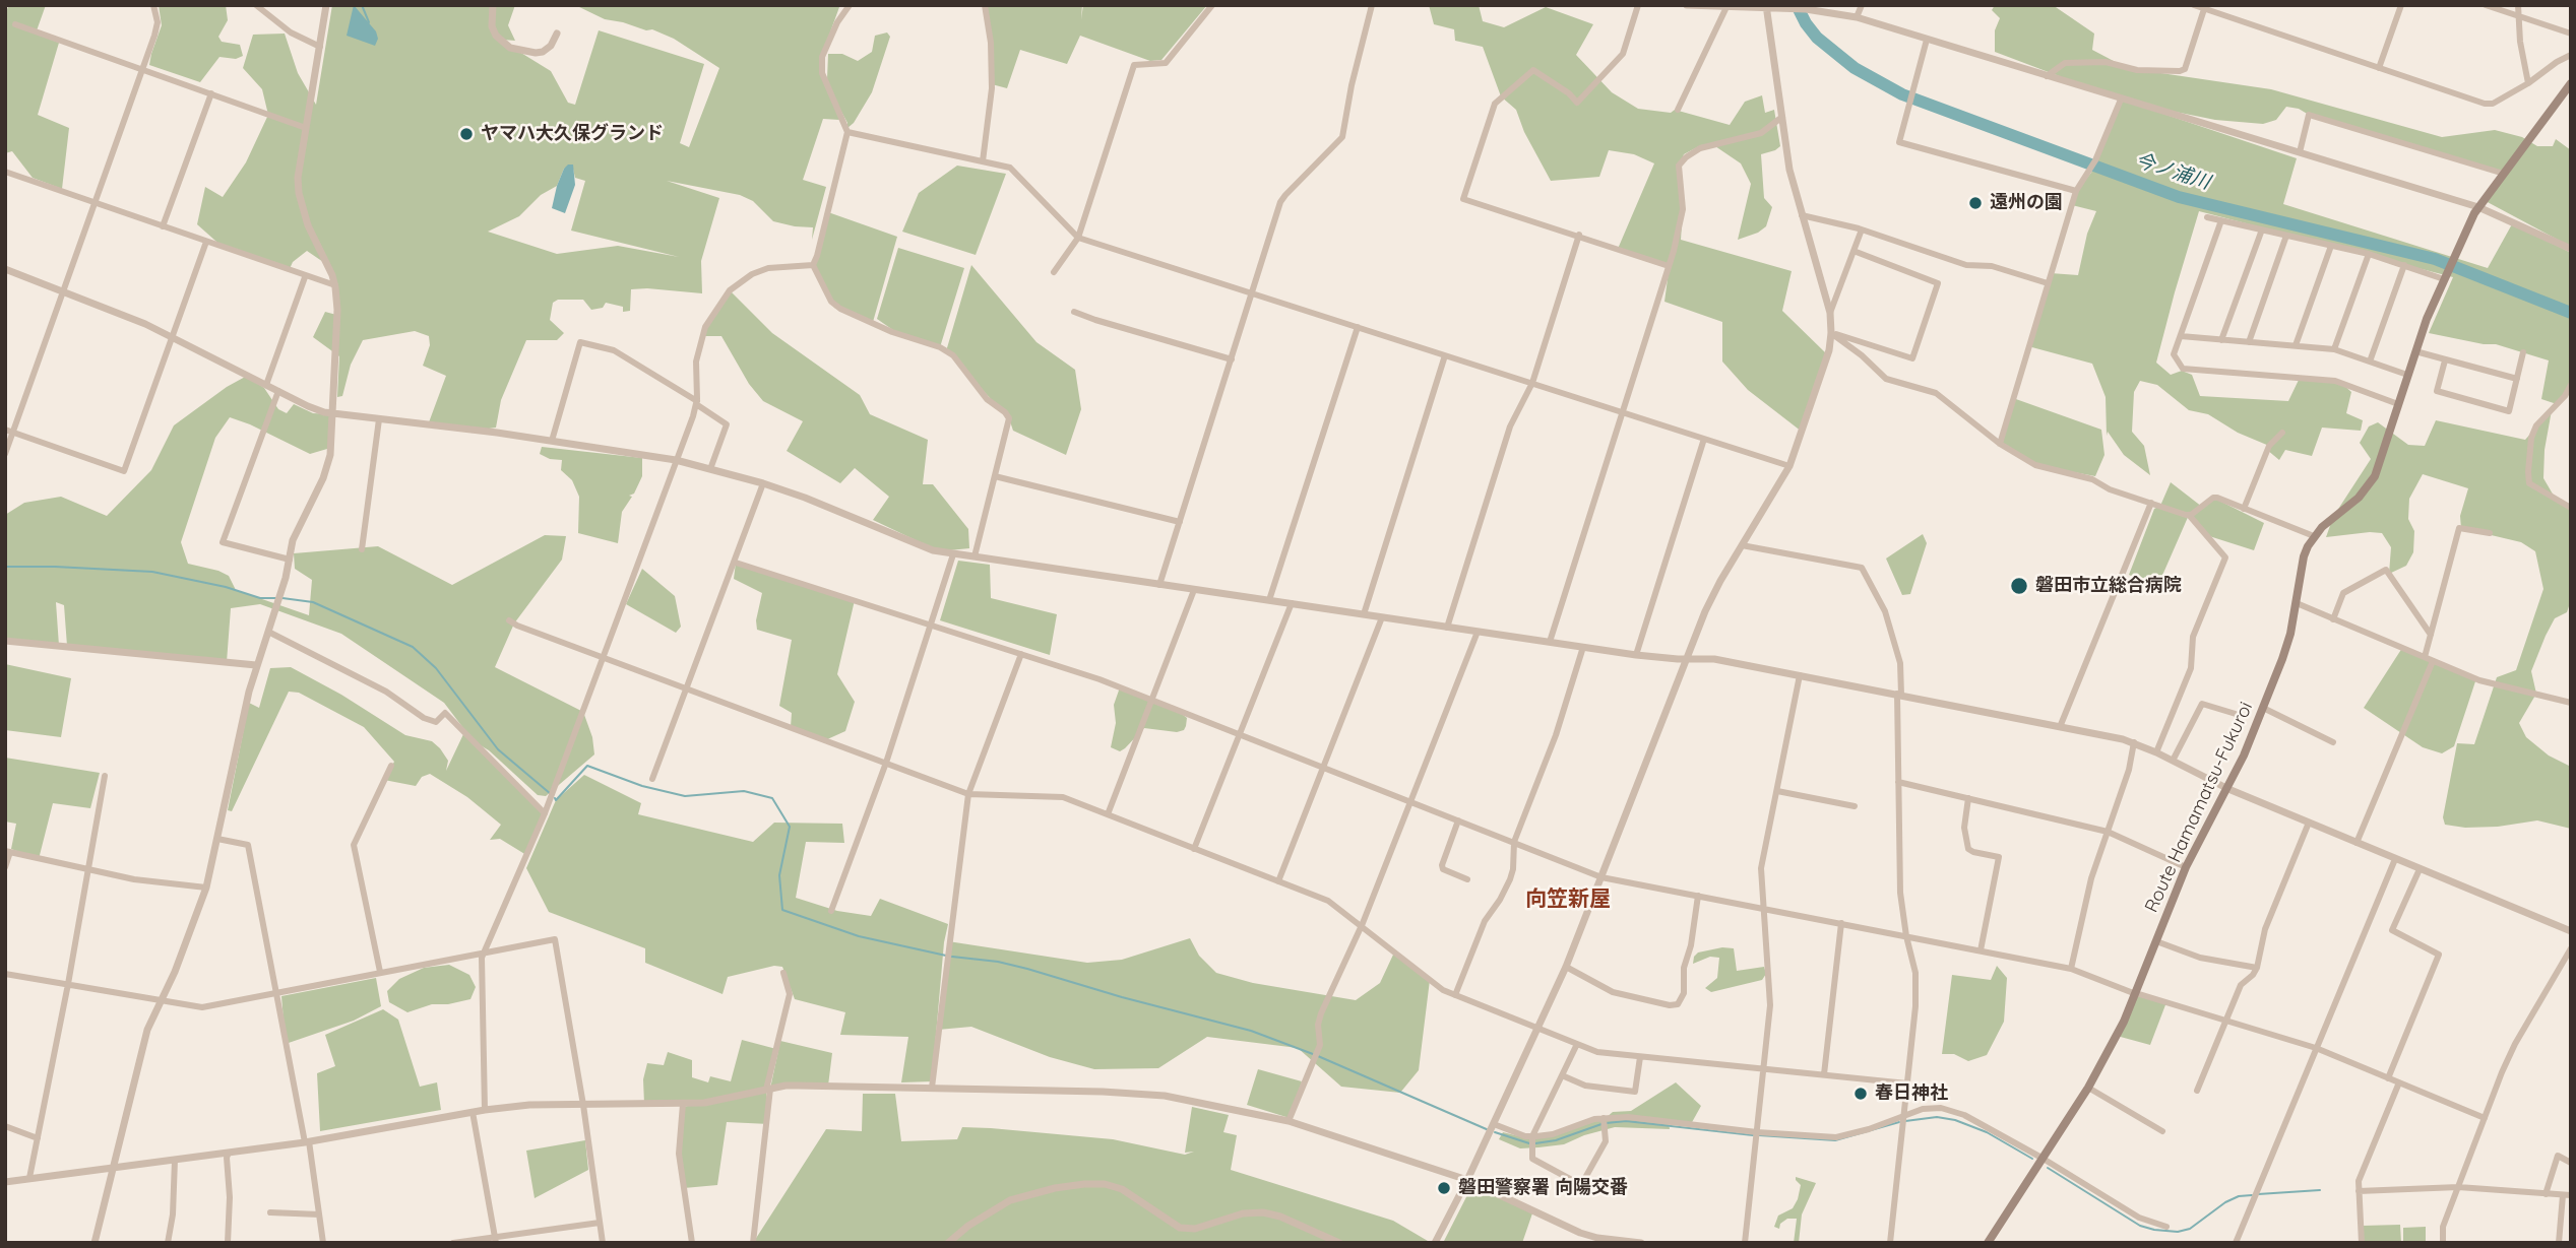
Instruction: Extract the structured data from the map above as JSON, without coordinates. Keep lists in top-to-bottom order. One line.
{"streets":{"main road":["Route Hamamatsu-Fukuroi"]},"districts":["向笠新屋"],"water":["今ノ浦川"],"places":["ヤマハ大久保グランド","遠州の園","磐田市立総合病院","春日神社","磐田警察署 向陽交番"]}
